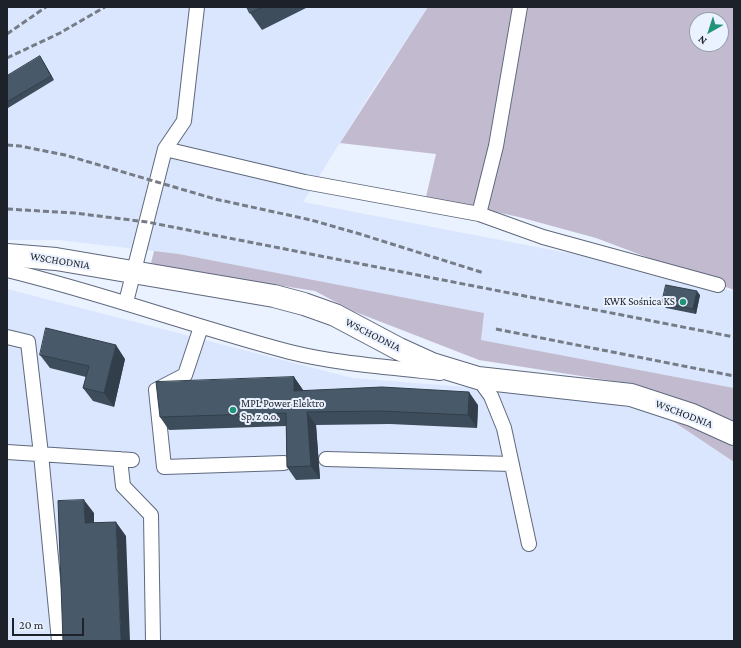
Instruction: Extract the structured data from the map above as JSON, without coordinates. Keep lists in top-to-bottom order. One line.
{"streets":{"street":["WSCHODNIA"]},"places":["KWK Sośnica KS","MPL Power Elektro Sp. z o.o."],"scale_bar":"20 m","north":"bottom left"}
